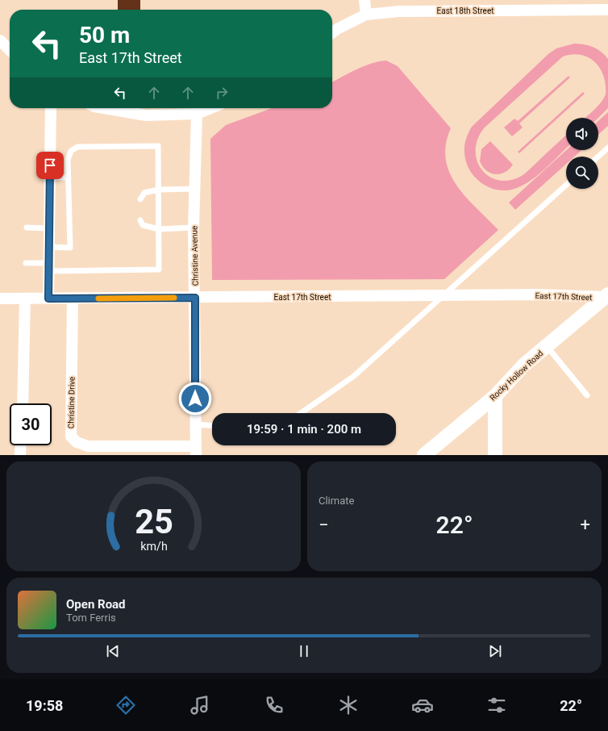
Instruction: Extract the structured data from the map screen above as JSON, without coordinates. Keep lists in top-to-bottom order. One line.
{"streets":{"street":["East 18th Street","Christine Avenue","East 17th Street","Rocky Hollow Road","Christine Drive"]},"crossings":[["Christine Avenue","East 17th Street"],["Christine Avenue","Christine Drive"],["East 17th Street","Rocky Hollow Road"],["East 17th Street","Christine Drive"]],"page":{"turn":["50 m","East 17th Street"],"limit":"30","trip":"19:59 · 1 min · 200 m","tile":"Climate","heat":["−","22°","+"],"song":["Open Road","Tom Ferris"],"tabs":["19:58","22°"],"gauge":["25","km/h"]}}
